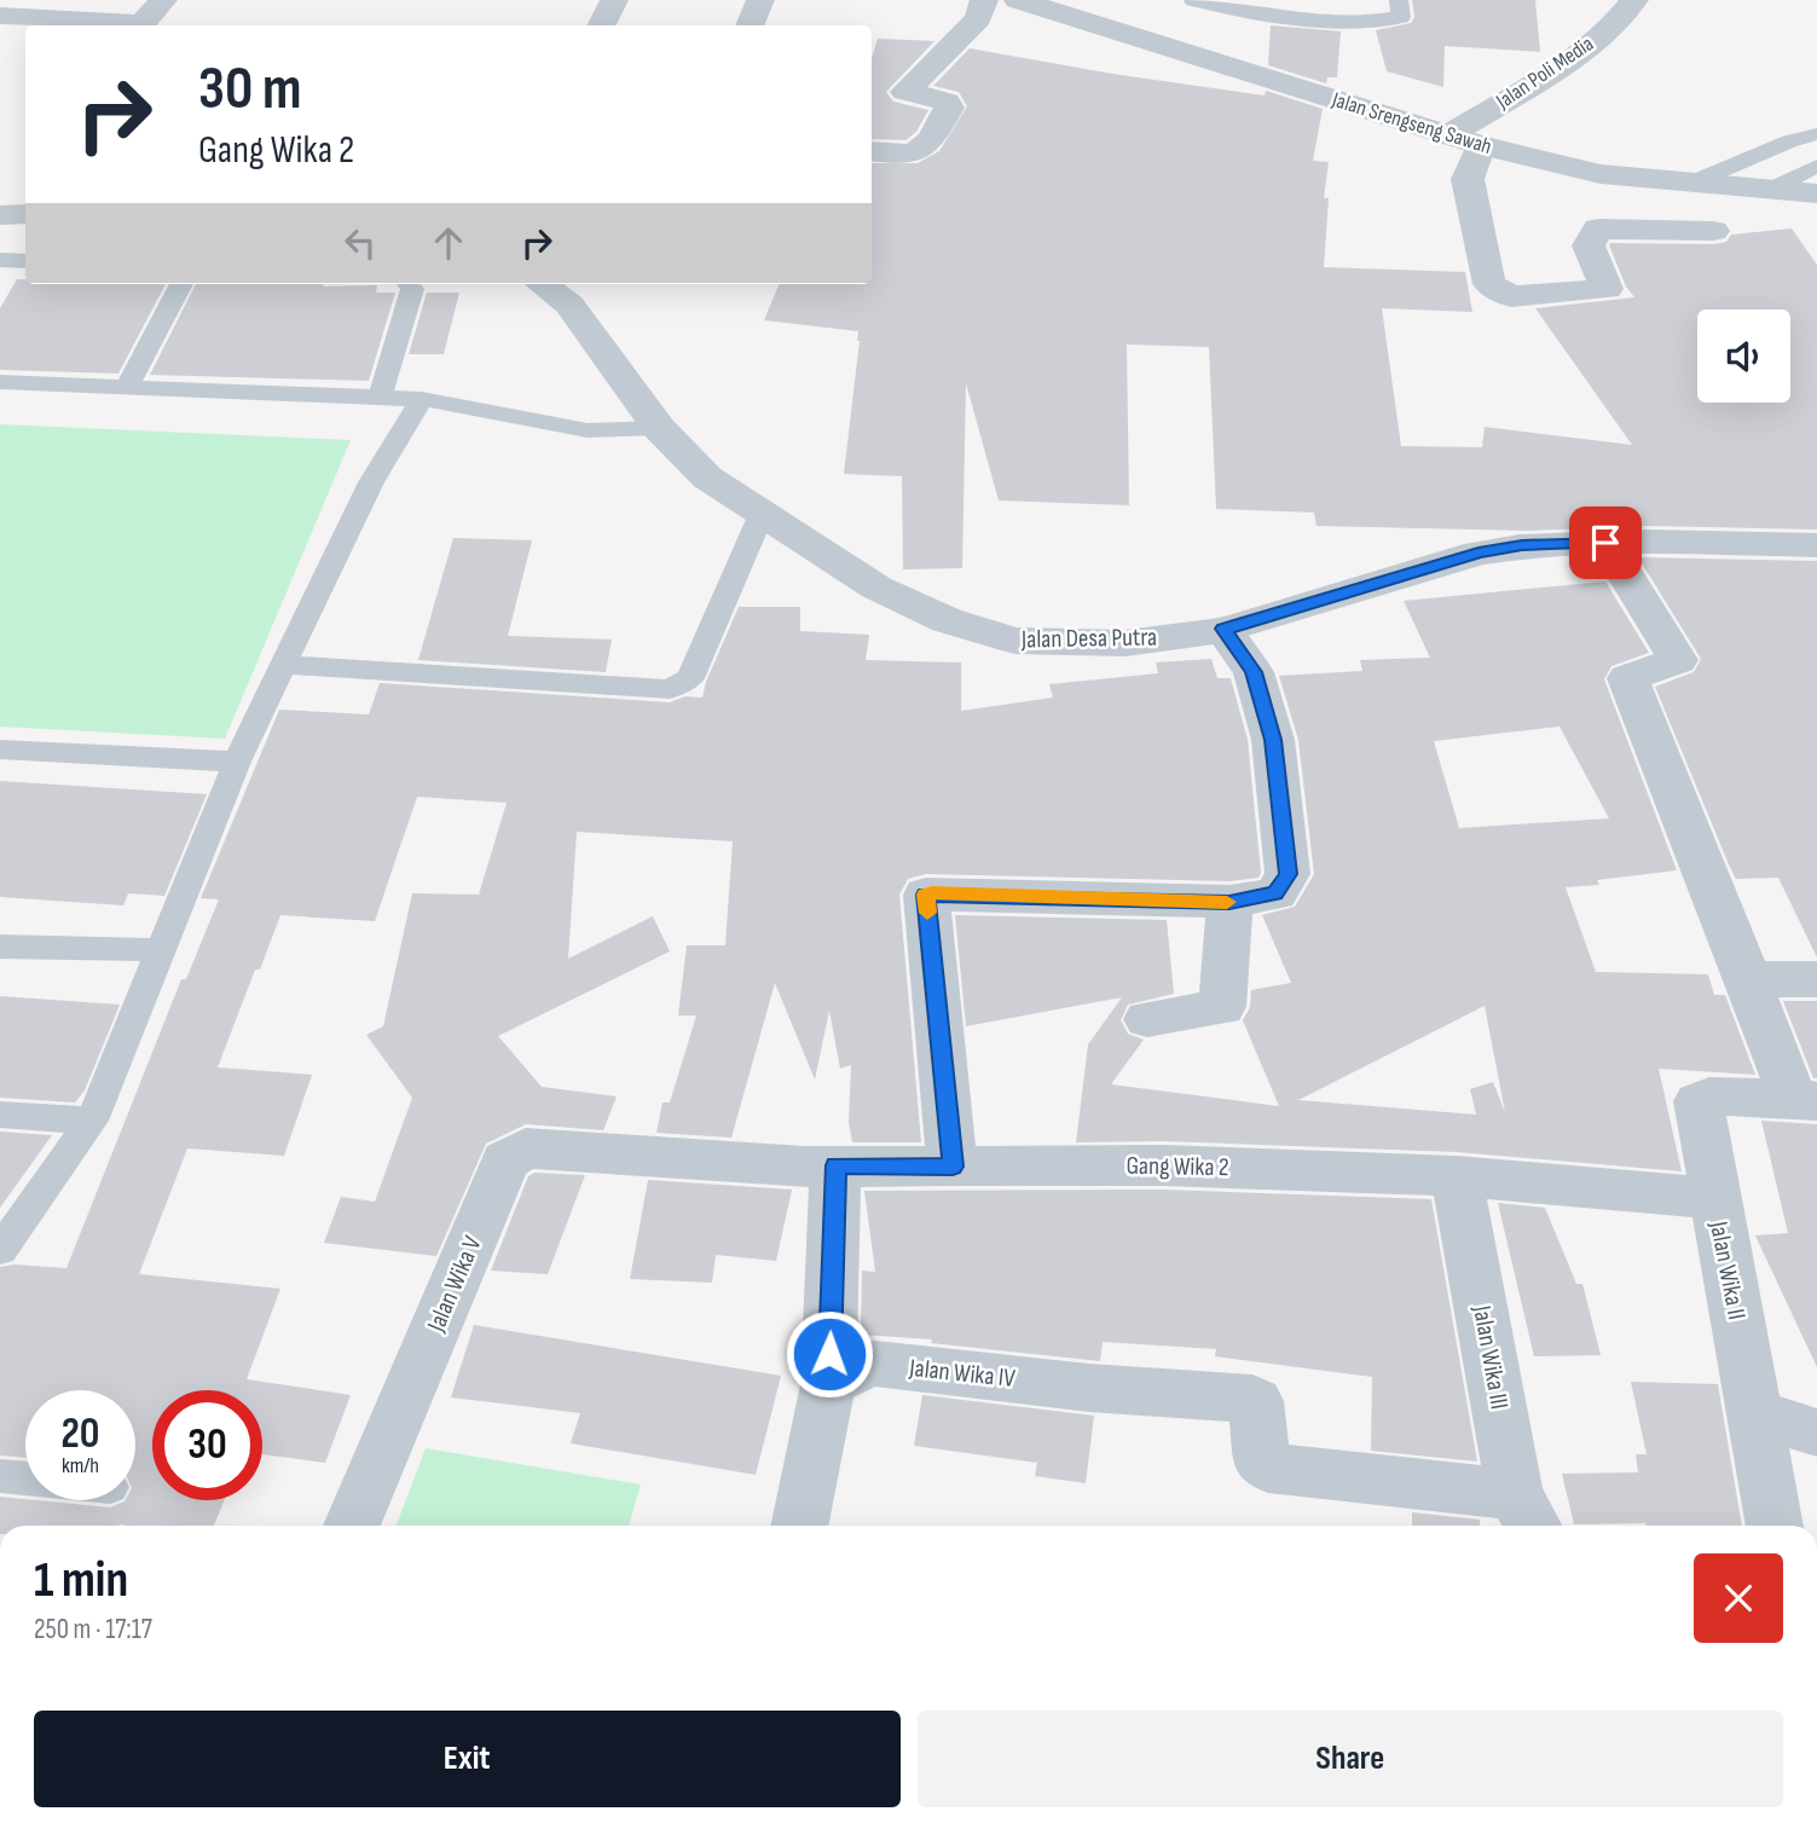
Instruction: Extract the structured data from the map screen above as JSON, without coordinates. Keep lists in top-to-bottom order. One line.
{"streets":{"street":["Jalan Poli Media","Jalan Srengseng Sawah","Jalan Desa Putra","Gang Wika 2","Jalan Wika II","Jalan Wika V","Jalan Wika III","Jalan Wika IV"]},"crossings":[["Jalan Poli Media","Jalan Srengseng Sawah"],["Gang Wika 2","Jalan Wika II"],["Gang Wika 2","Jalan Wika V"],["Gang Wika 2","Jalan Wika III"],["Jalan Wika III","Jalan Wika IV"]],"page":{"turn":["30 m","Gang Wika 2"],"speed":"20 km/h","limit":"30","heading":["1 min","250 m · 17:17"],"buttons":["Exit","Share"]}}
